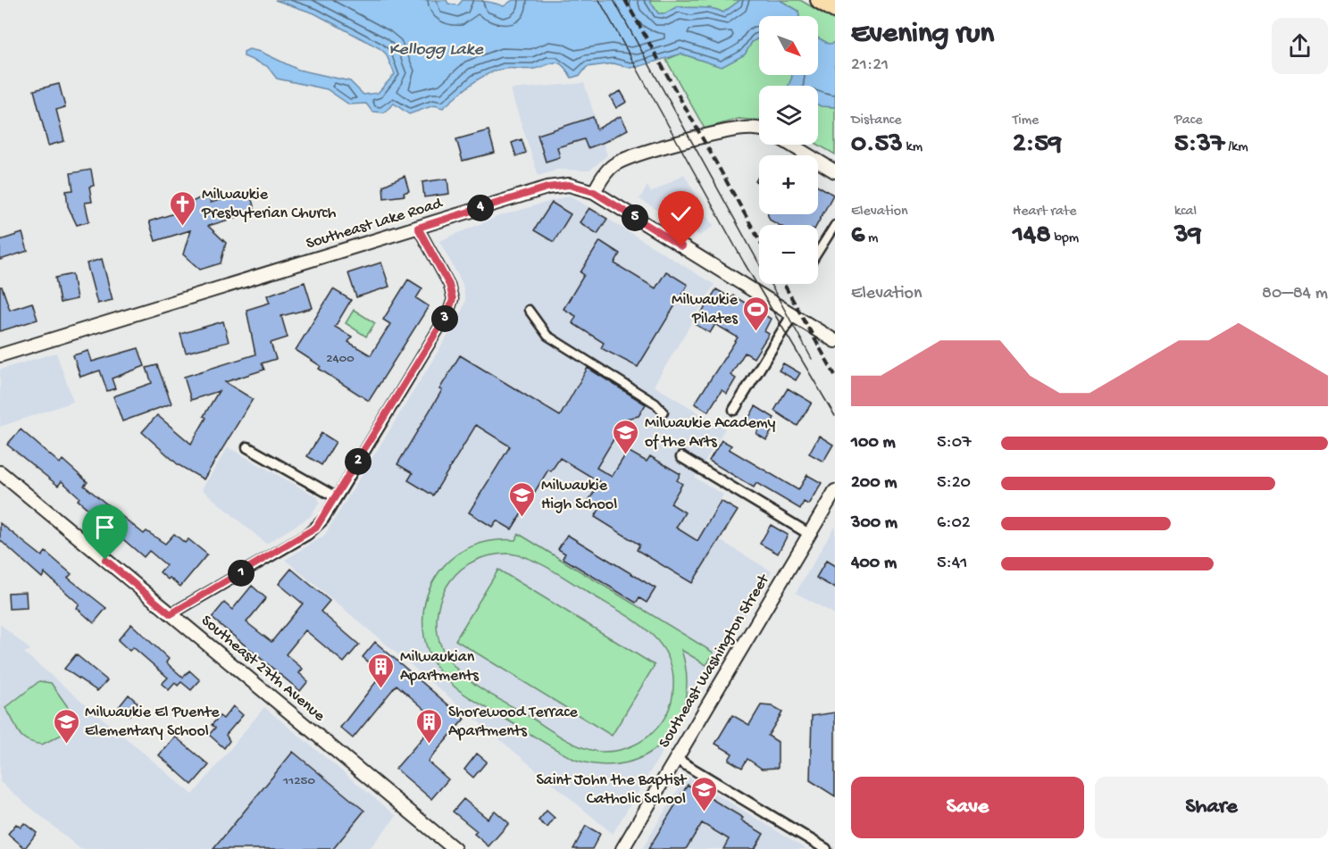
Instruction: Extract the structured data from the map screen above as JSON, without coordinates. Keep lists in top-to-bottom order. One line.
{"streets":{"street":["Southeast Lake Road","Southeast Washington Street","Southeast 27th Avenue"]},"water":["Kellogg Lake"],"places":{"church":["Milwaukie Presbyterian Church"],"sports":["Milwaukie Pilates"],"school or university":["Milwaukie Academy of the Arts","Milwaukie High School","Milwaukie El Puente Elementary School","Saint John the Baptist Catholic School"],"building":["Milwaukian Apartments","Shorewood Terrace Apartments"]},"house_numbers":["2400","11250"],"north":"bottom right","page":{"heading":["Evening run","21:21"],"map_buttons":["+","−"],"stats":[["Distance","0.53 km"],["Time","2:59"],["Pace","5:37 /km"],["Elevation","6 m"],["Heart rate","148 bpm"],["kcal","39"]],"pins":["4","5","3","2","1"],"chart":["Elevation","80–84 m"],"list":[{"name":"100 m","note":"5:07"},{"name":"200 m","note":"5:20"},{"name":"300 m","note":"6:02"},{"name":"400 m","note":"5:41"}],"buttons":["Save","Share"]}}
